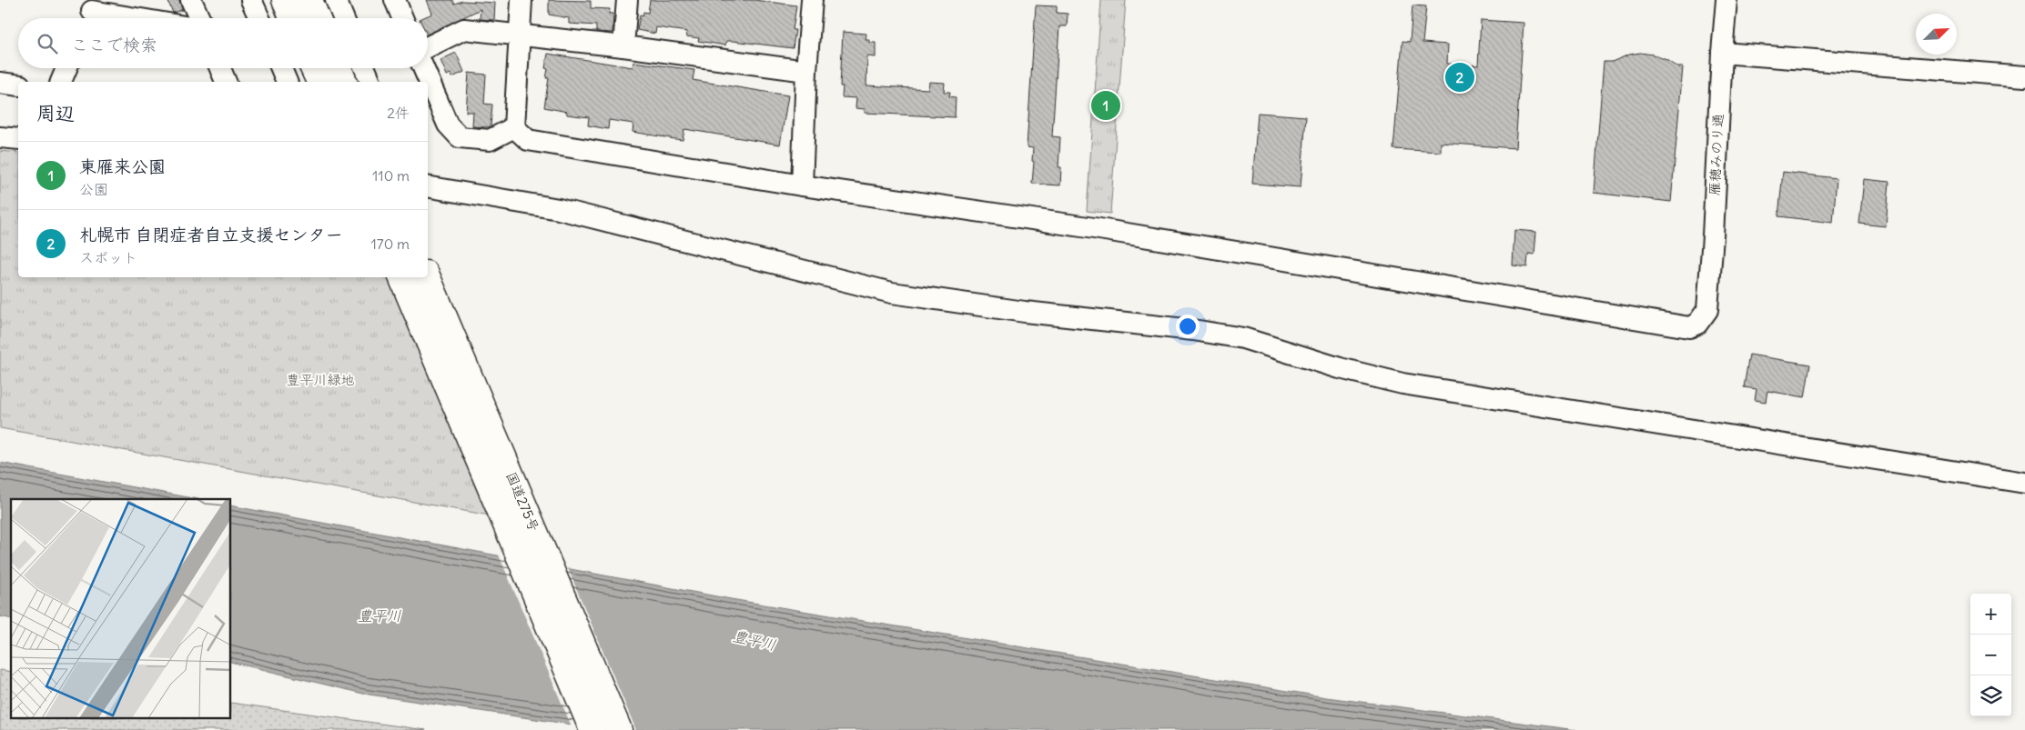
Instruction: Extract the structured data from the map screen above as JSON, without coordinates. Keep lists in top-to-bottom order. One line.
{"streets":{"highway":["国道275号"],"street":["雁穂みのり通"]},"water":["豊平川"],"parks":["豊平川緑地"],"north":"top right","page":{"search":"ここで検索","pins":["2","1"],"heading":["周辺","2件"],"list":[{"mark":"1","name":"東雁来公園","note":"公園","value":"110 m"},{"mark":"2","name":"札幌市 自閉症者自立支援センター","note":"スポット","value":"170 m"}],"map_buttons":["+","−"]}}
